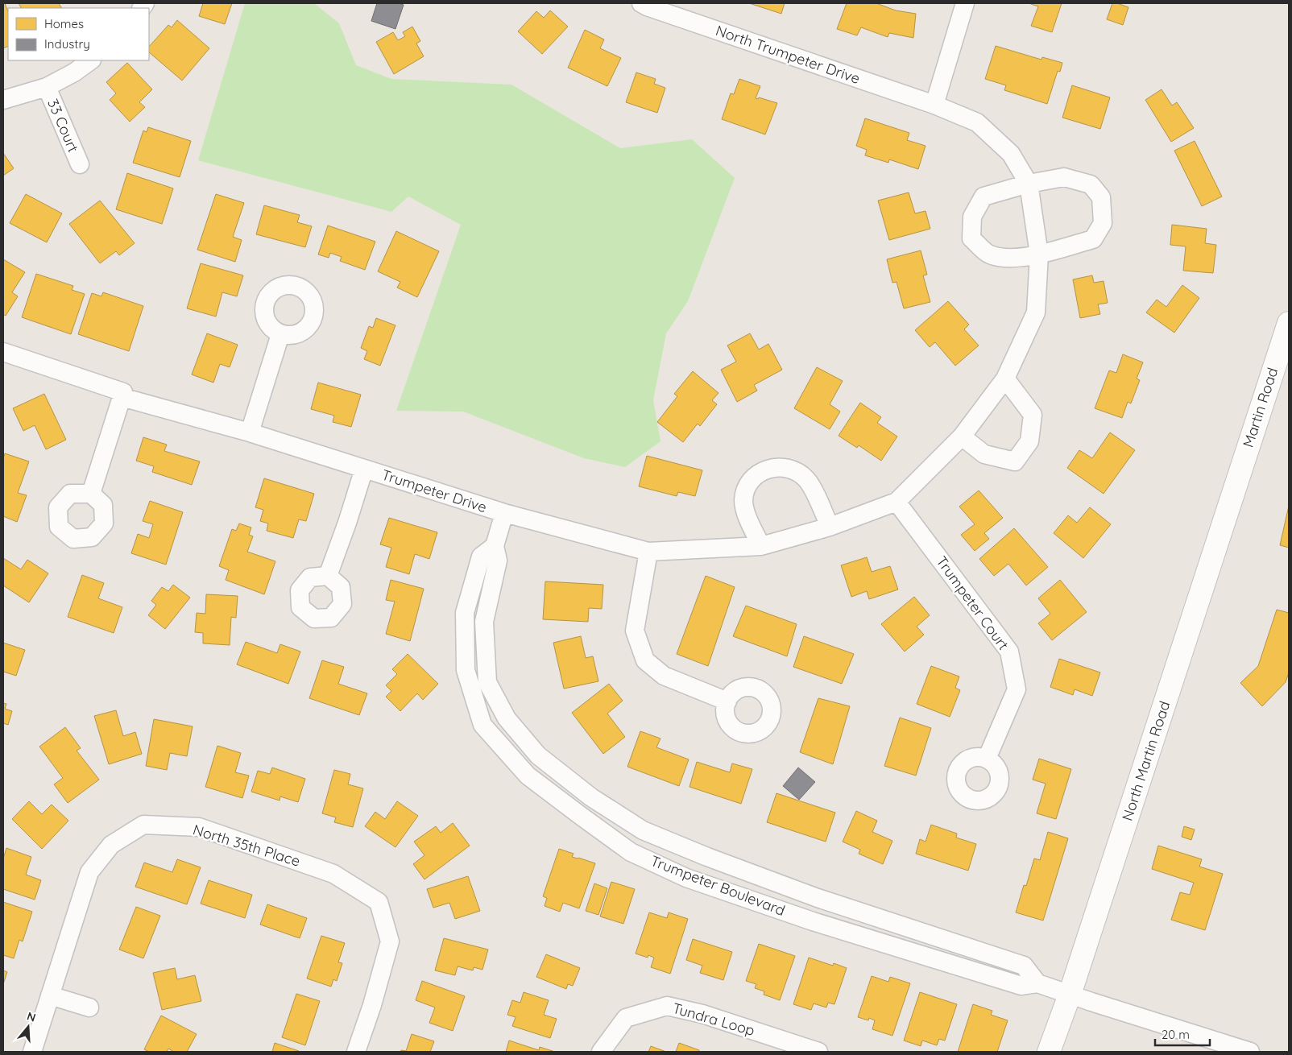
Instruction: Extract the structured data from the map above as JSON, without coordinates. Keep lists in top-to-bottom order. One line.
{"streets":{"street":["North Trumpeter Drive","33 Court","Martin Road","Trumpeter Drive","Trumpeter Court","North Martin Road","North 35th Place","Trumpeter Boulevard","Tundra Loop"]},"crossings":[["North Trumpeter Drive","Trumpeter Drive"],["North Trumpeter Drive","Trumpeter Court"],["North Trumpeter Drive","Trumpeter Boulevard"],["Martin Road","North Martin Road"],["Trumpeter Drive","Trumpeter Boulevard"],["North Martin Road","Trumpeter Boulevard"]],"legend":["Homes","Industry"],"scale_bar":"20 m","north":"top"}
